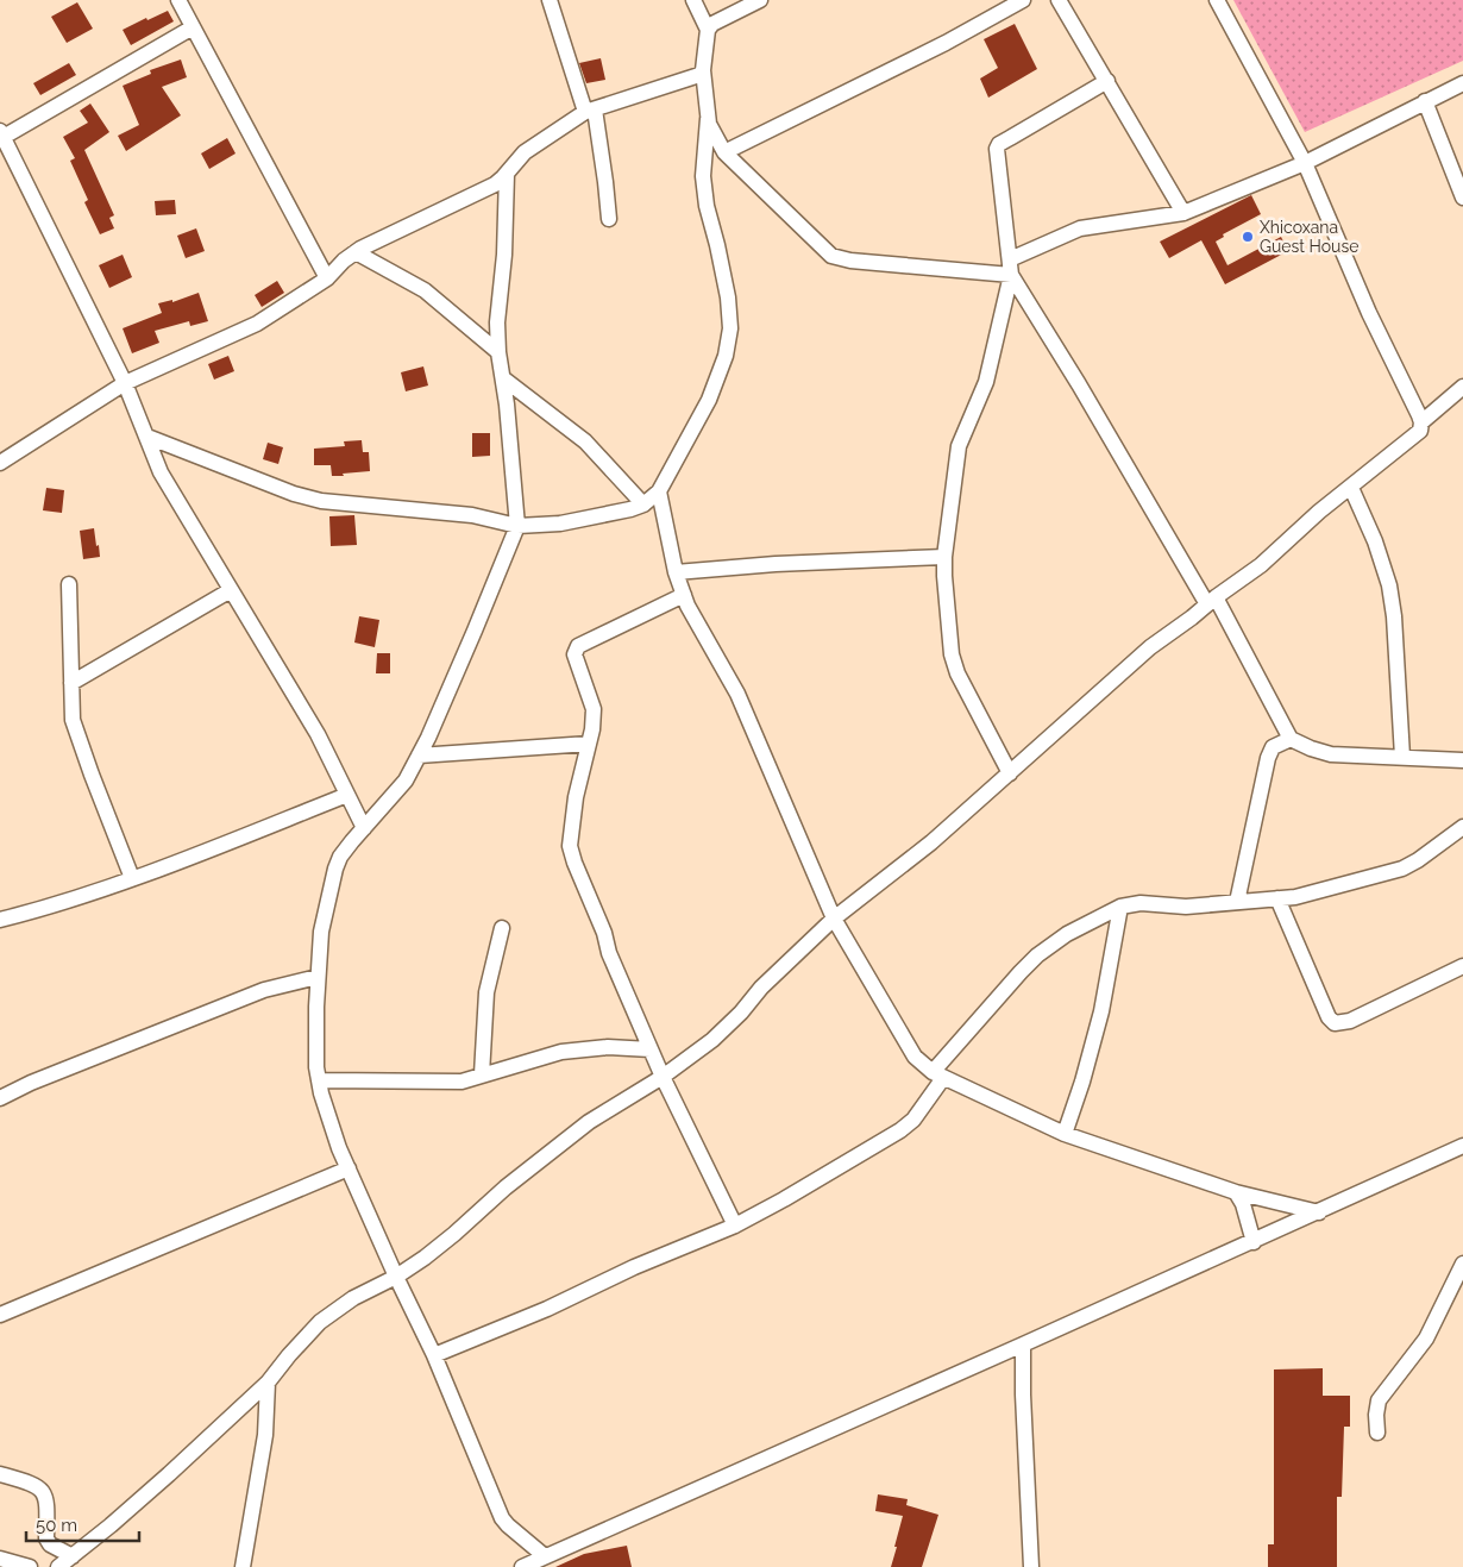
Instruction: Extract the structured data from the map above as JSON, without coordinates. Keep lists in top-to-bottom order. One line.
{"places":["Xhicoxana Guest House"],"scale_bar":"50 m"}
